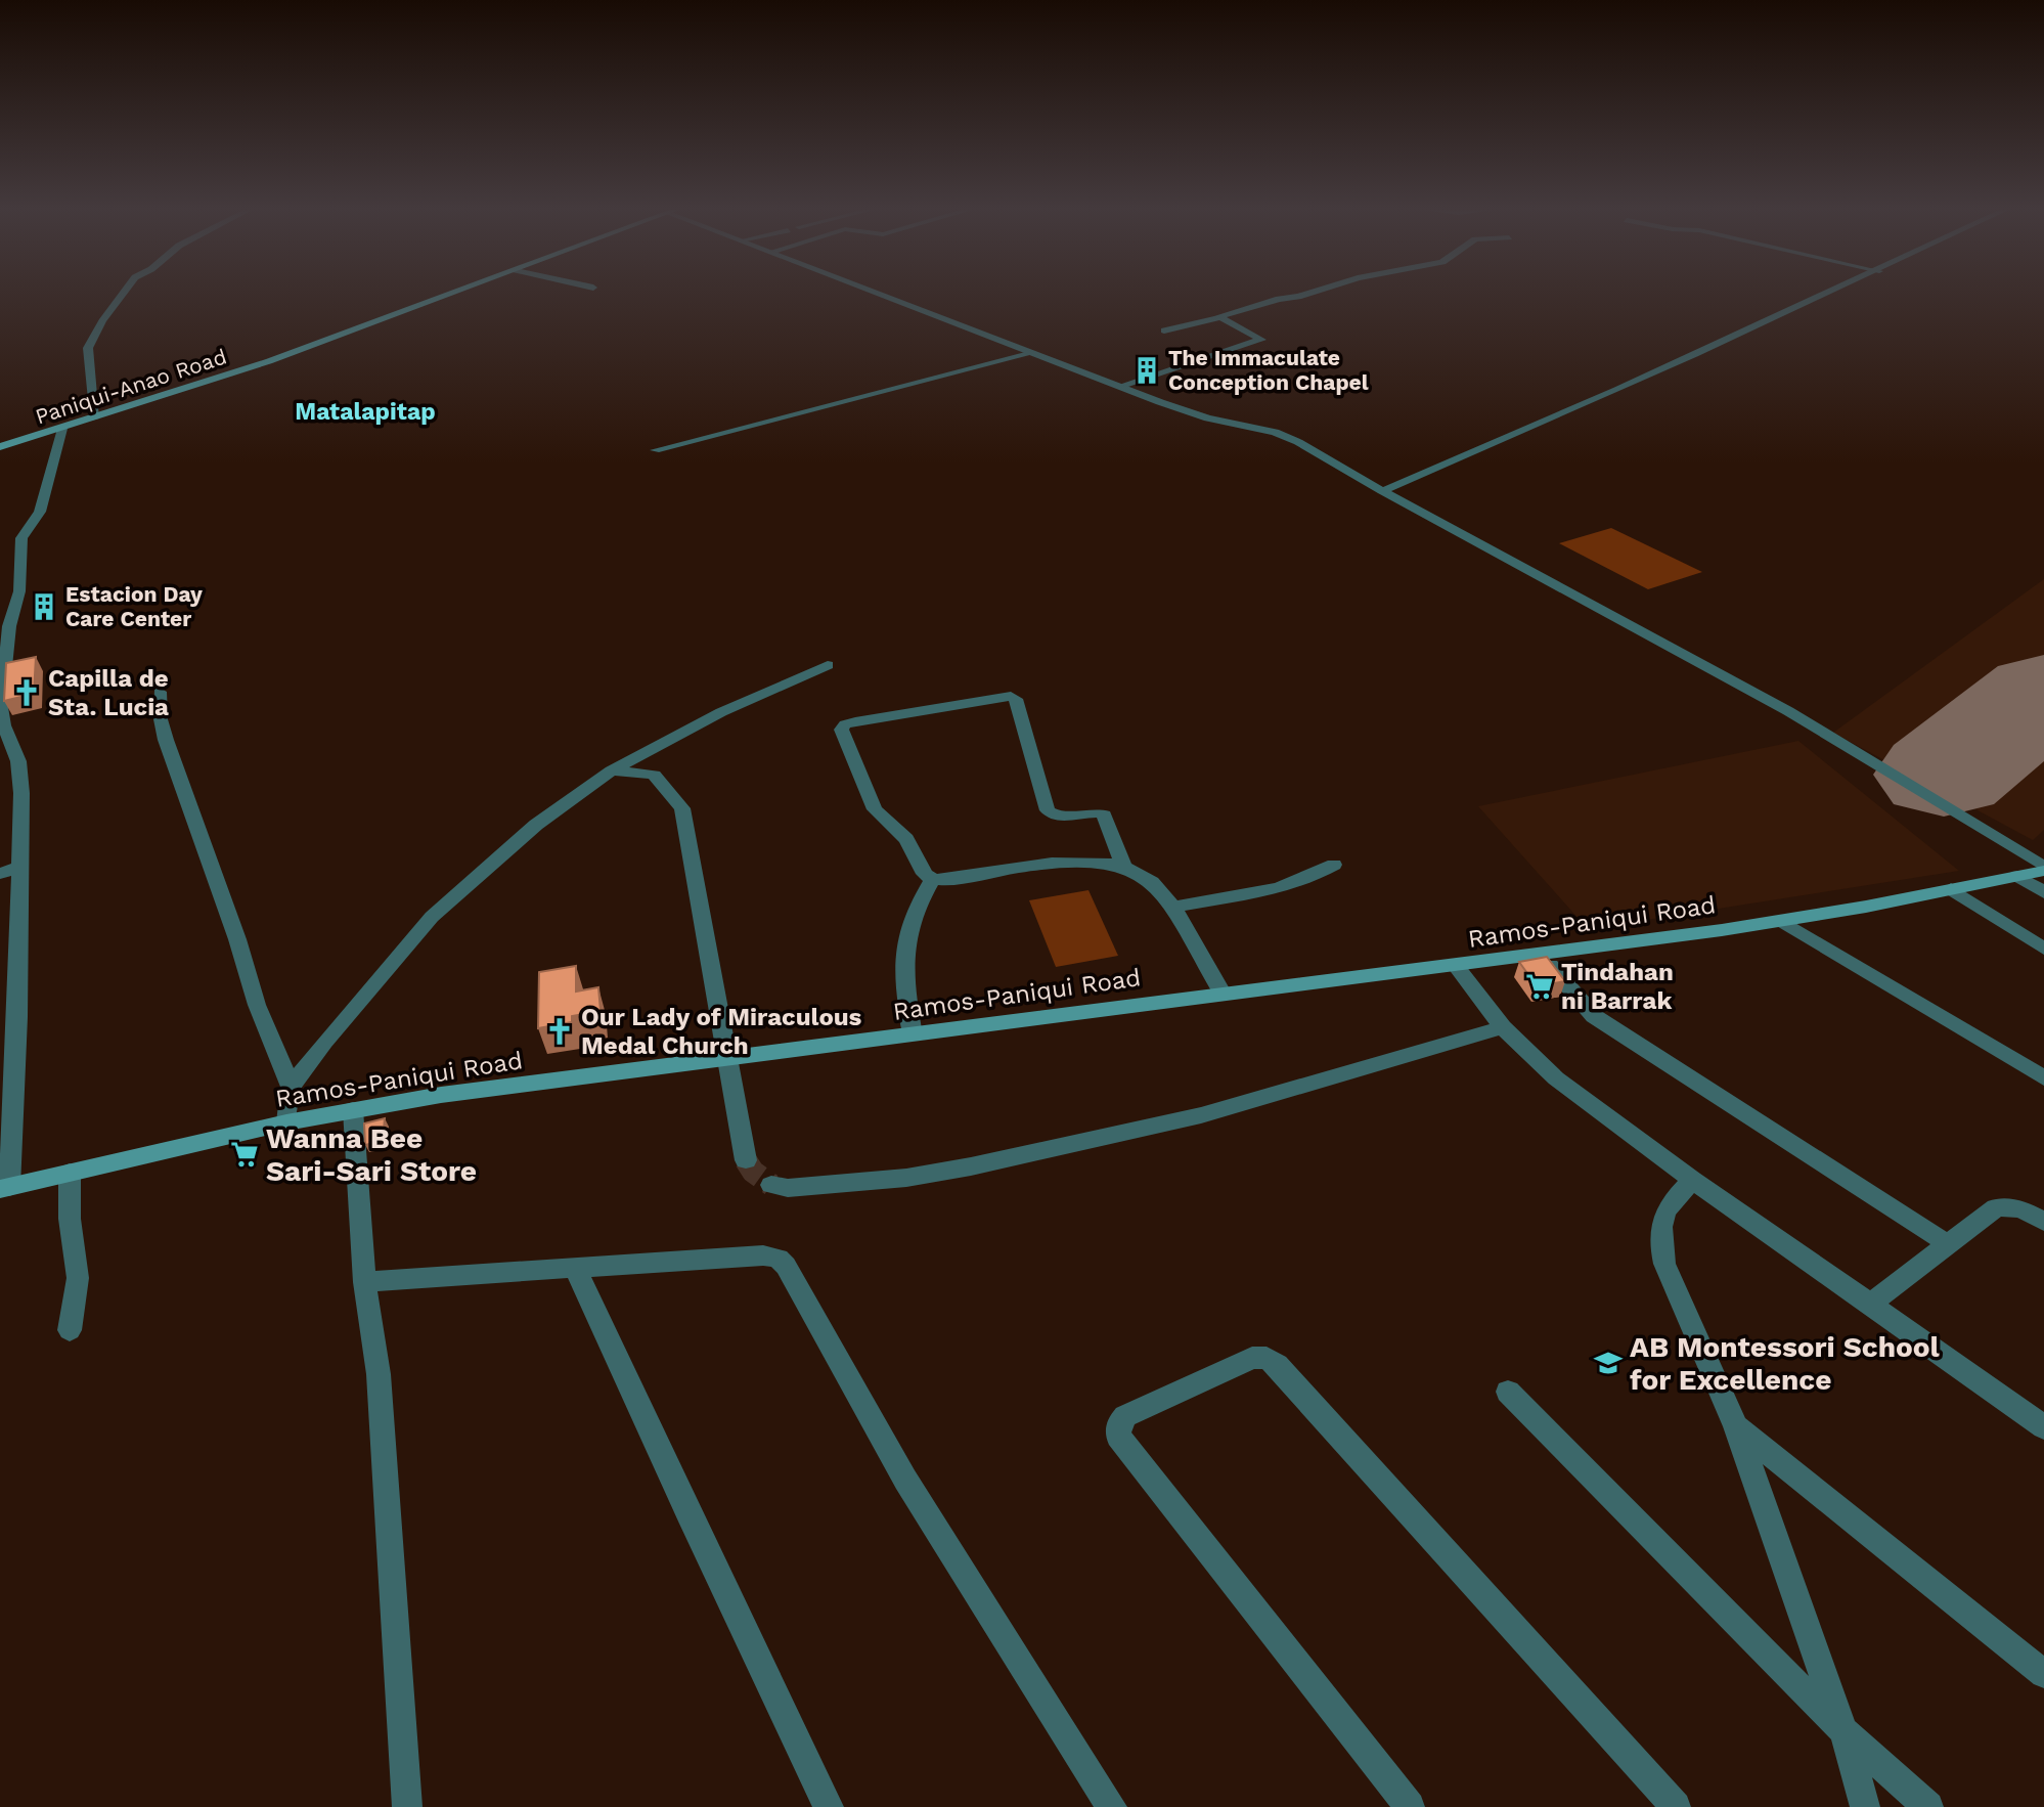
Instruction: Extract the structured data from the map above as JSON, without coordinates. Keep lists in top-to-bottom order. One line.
{"streets":{"main road":["Paniqui-Anao Road","Ramos-Paniqui Road"]},"districts":["Matalapitap"],"places":{"building":["The Immaculate Conception Chapel","Estacion Day Care Center"],"church":["Capilla de Sta. Lucia","Our Lady of Miraculous Medal Church"],"supermarket":["Tindahan ni Barrak","Wanna Bee Sari-Sari Store"],"school or university":["AB Montessori School for Excellence"]}}
